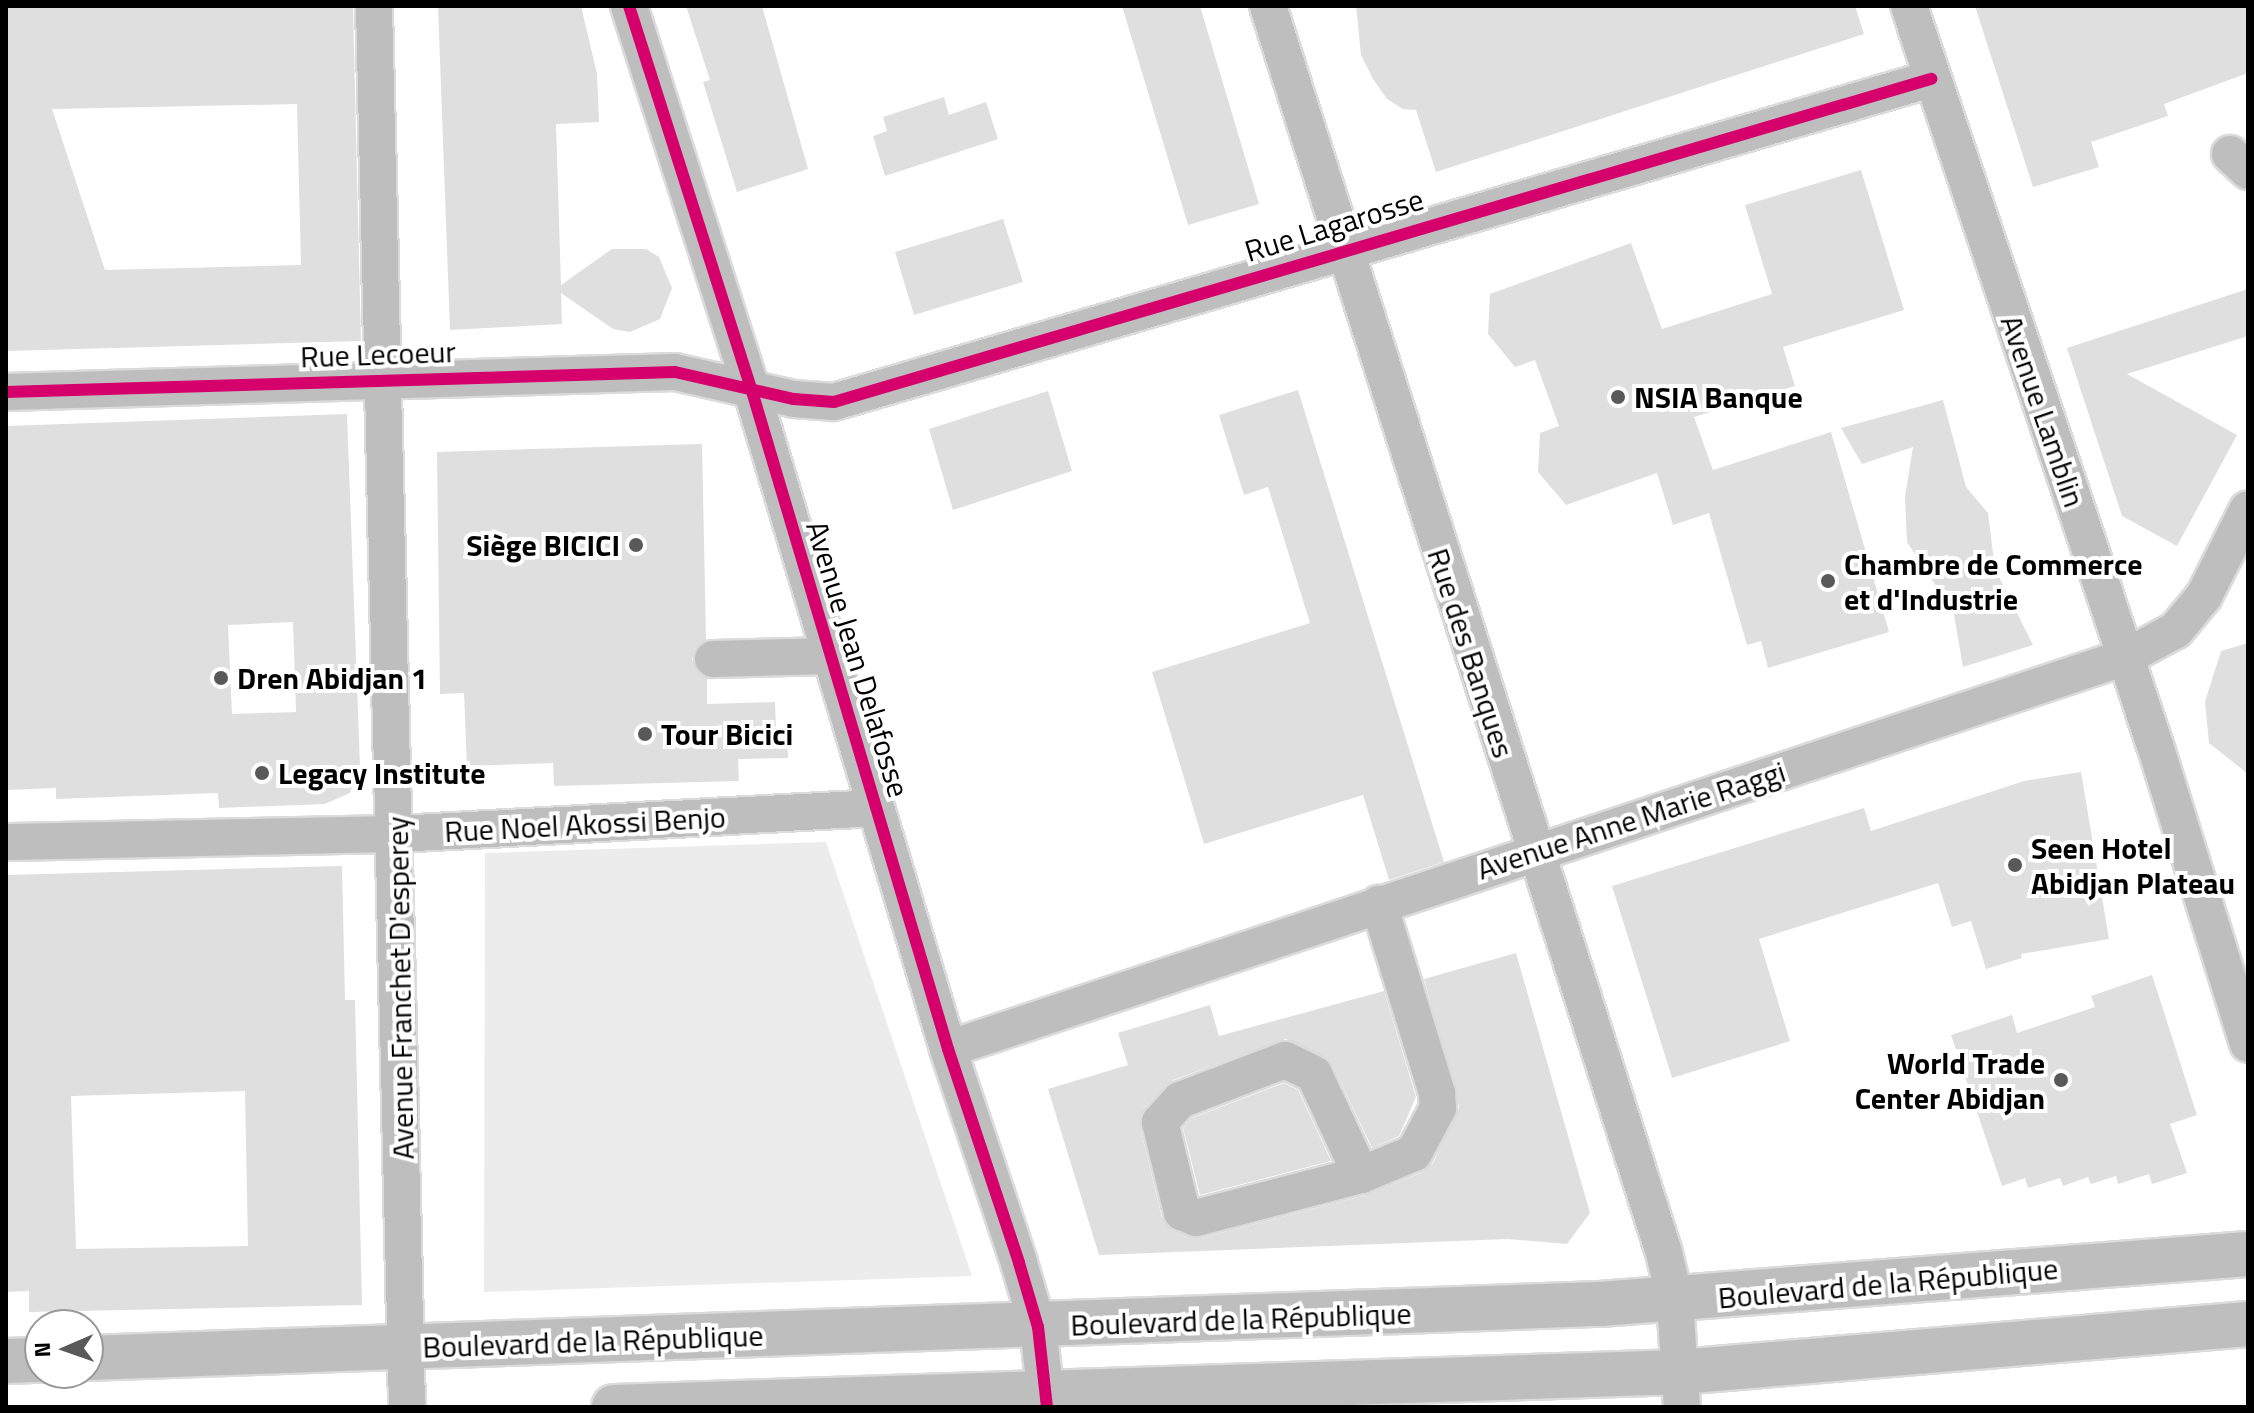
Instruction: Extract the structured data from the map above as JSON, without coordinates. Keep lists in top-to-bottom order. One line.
{"streets":{"main road":["Boulevard de la République"],"street":["Rue Lagarosse","Rue Lecoeur","Avenue Lamblin","Rue des Banques","Avenue Jean Delafosse","Avenue Anne Marie Raggi","Rue Noel Akossi Benjo","Avenue Franchet D'esperey"]},"crossings":[["Rue Lagarosse","Rue Lecoeur"],["Rue Lagarosse","Avenue Lamblin"],["Rue Lagarosse","Rue des Banques"],["Rue Lagarosse","Avenue Jean Delafosse"],["Rue Lecoeur","Avenue Jean Delafosse"],["Rue Lecoeur","Avenue Franchet D'esperey"],["Avenue Lamblin","Avenue Anne Marie Raggi"],["Rue des Banques","Avenue Anne Marie Raggi"],["Rue des Banques","Boulevard de la République"],["Avenue Jean Delafosse","Avenue Anne Marie Raggi"],["Avenue Jean Delafosse","Rue Noel Akossi Benjo"],["Avenue Jean Delafosse","Boulevard de la République"],["Rue Noel Akossi Benjo","Avenue Franchet D'esperey"],["Avenue Franchet D'esperey","Boulevard de la République"]],"places":["NSIA Banque","Siège BICICI","Chambre de Commerce et d'Industrie","Dren Abidjan 1","Tour Bicici","Legacy Institute","Seen Hotel Abidjan Plateau","World Trade Center Abidjan"],"north":"left"}
